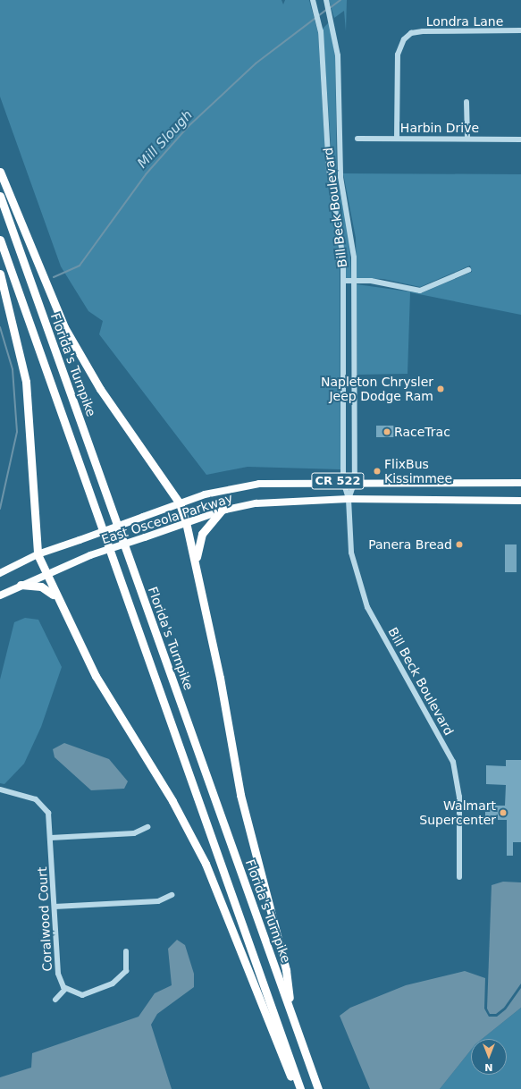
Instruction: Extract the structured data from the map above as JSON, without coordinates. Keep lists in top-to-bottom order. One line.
{"streets":{"highway":["Florida's Turnpike"],"main road":["CR 522","East Osceola Parkway"],"street":["Londra Lane","Harbin Drive","Bill Beck Boulevard","Coralwood Court"]},"crossings":[["Londra Lane","Harbin Drive"],["Bill Beck Boulevard","East Osceola Parkway"]],"water":["Mill Slough"],"places":["Napleton Chrysler Jeep Dodge Ram","RaceTrac","FlixBus Kissimmee","Panera Bread","Walmart Supercenter"],"north":"bottom"}
